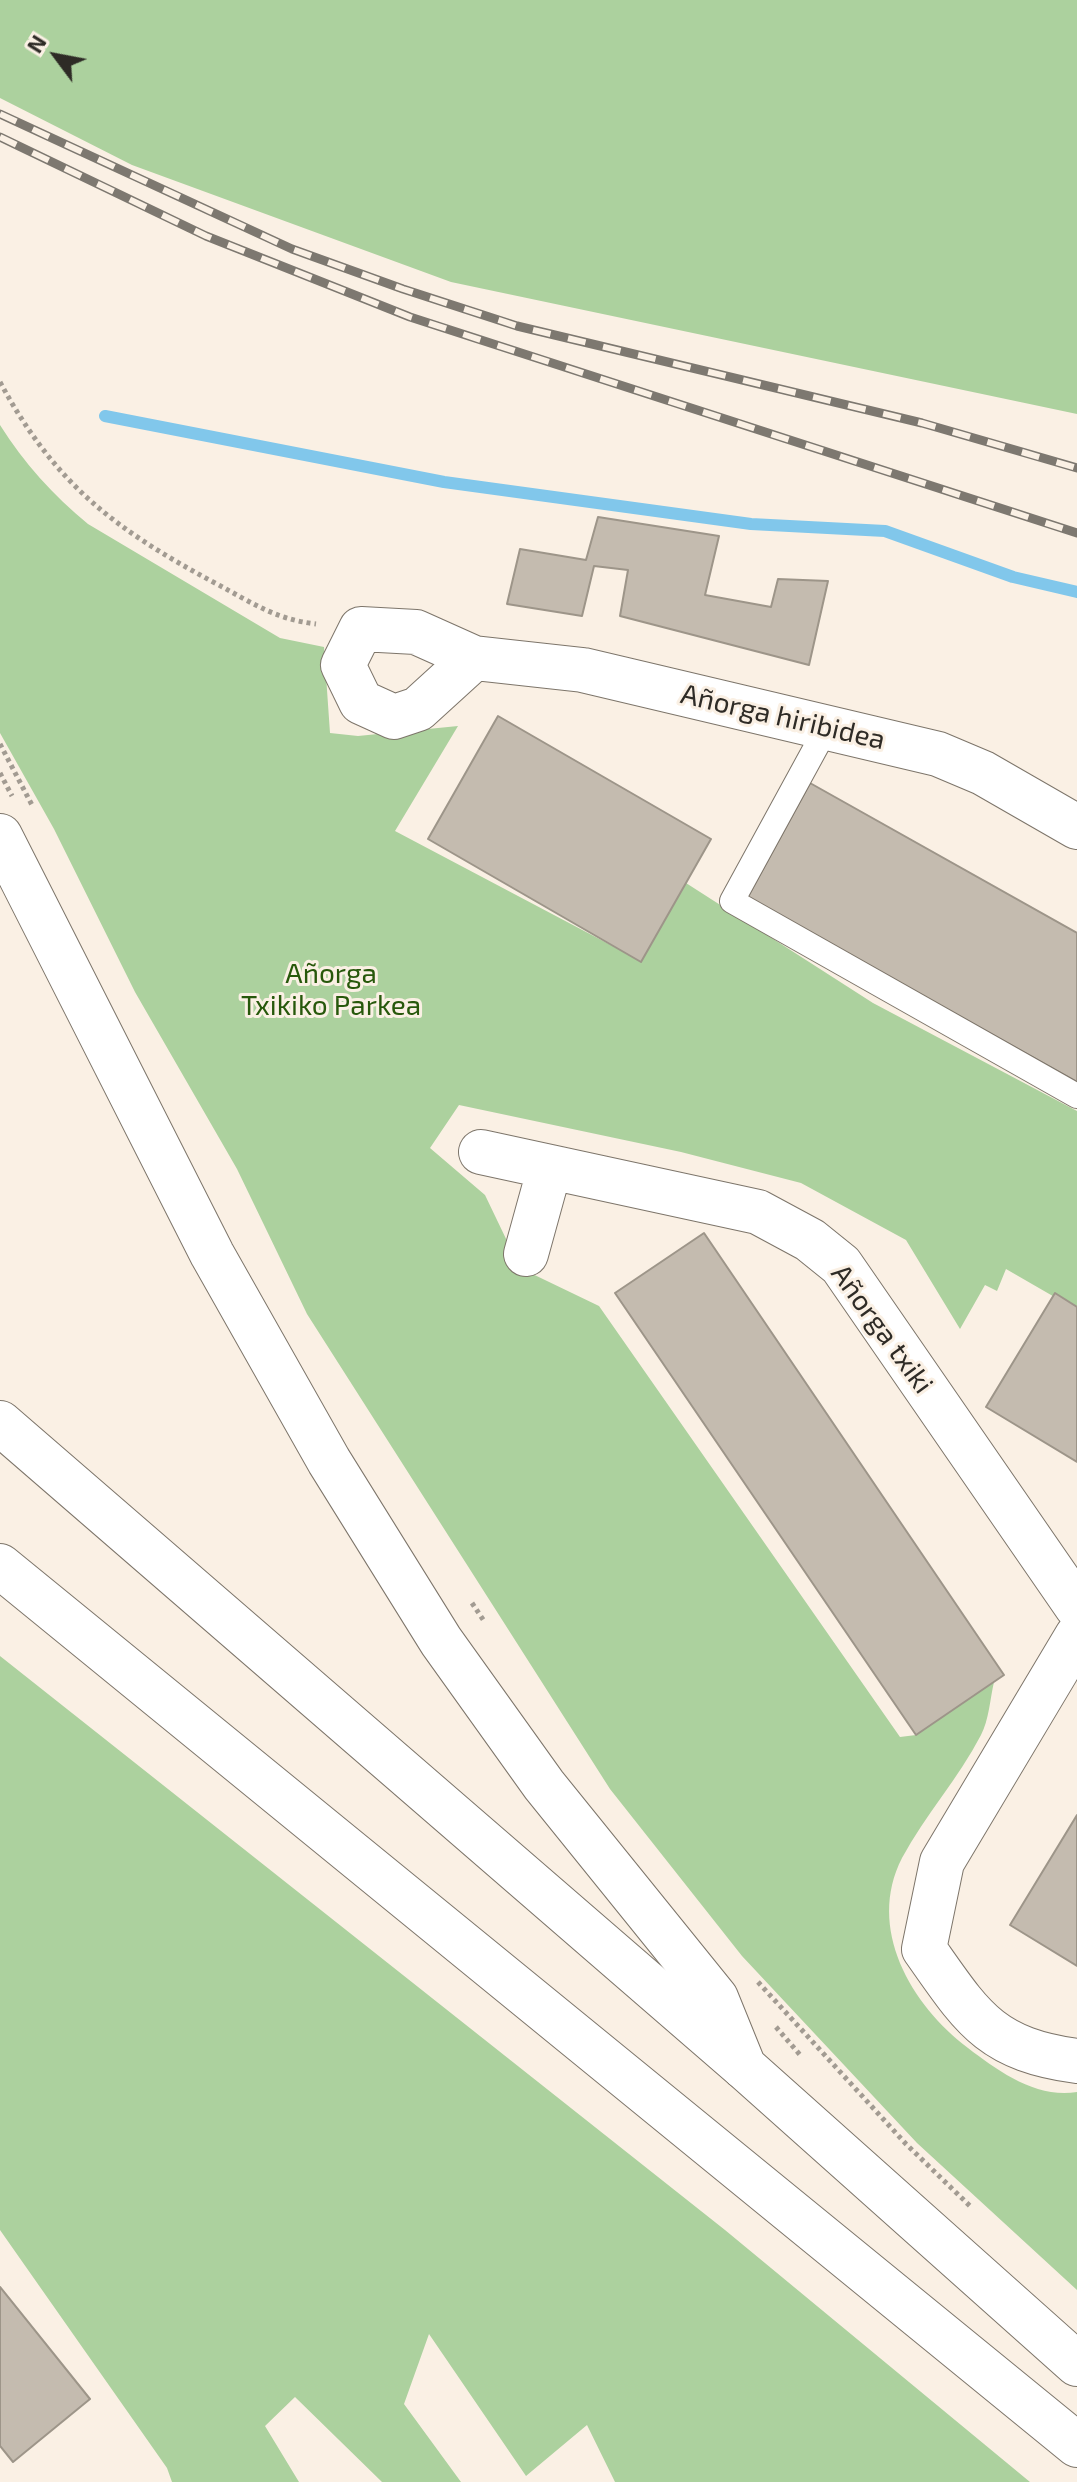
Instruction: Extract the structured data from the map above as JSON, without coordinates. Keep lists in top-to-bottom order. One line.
{"streets":{"main road":["Añorga hiribidea","Añorga txiki"]},"parks":["Añorga Txikiko Parkea"],"north":"top left"}
